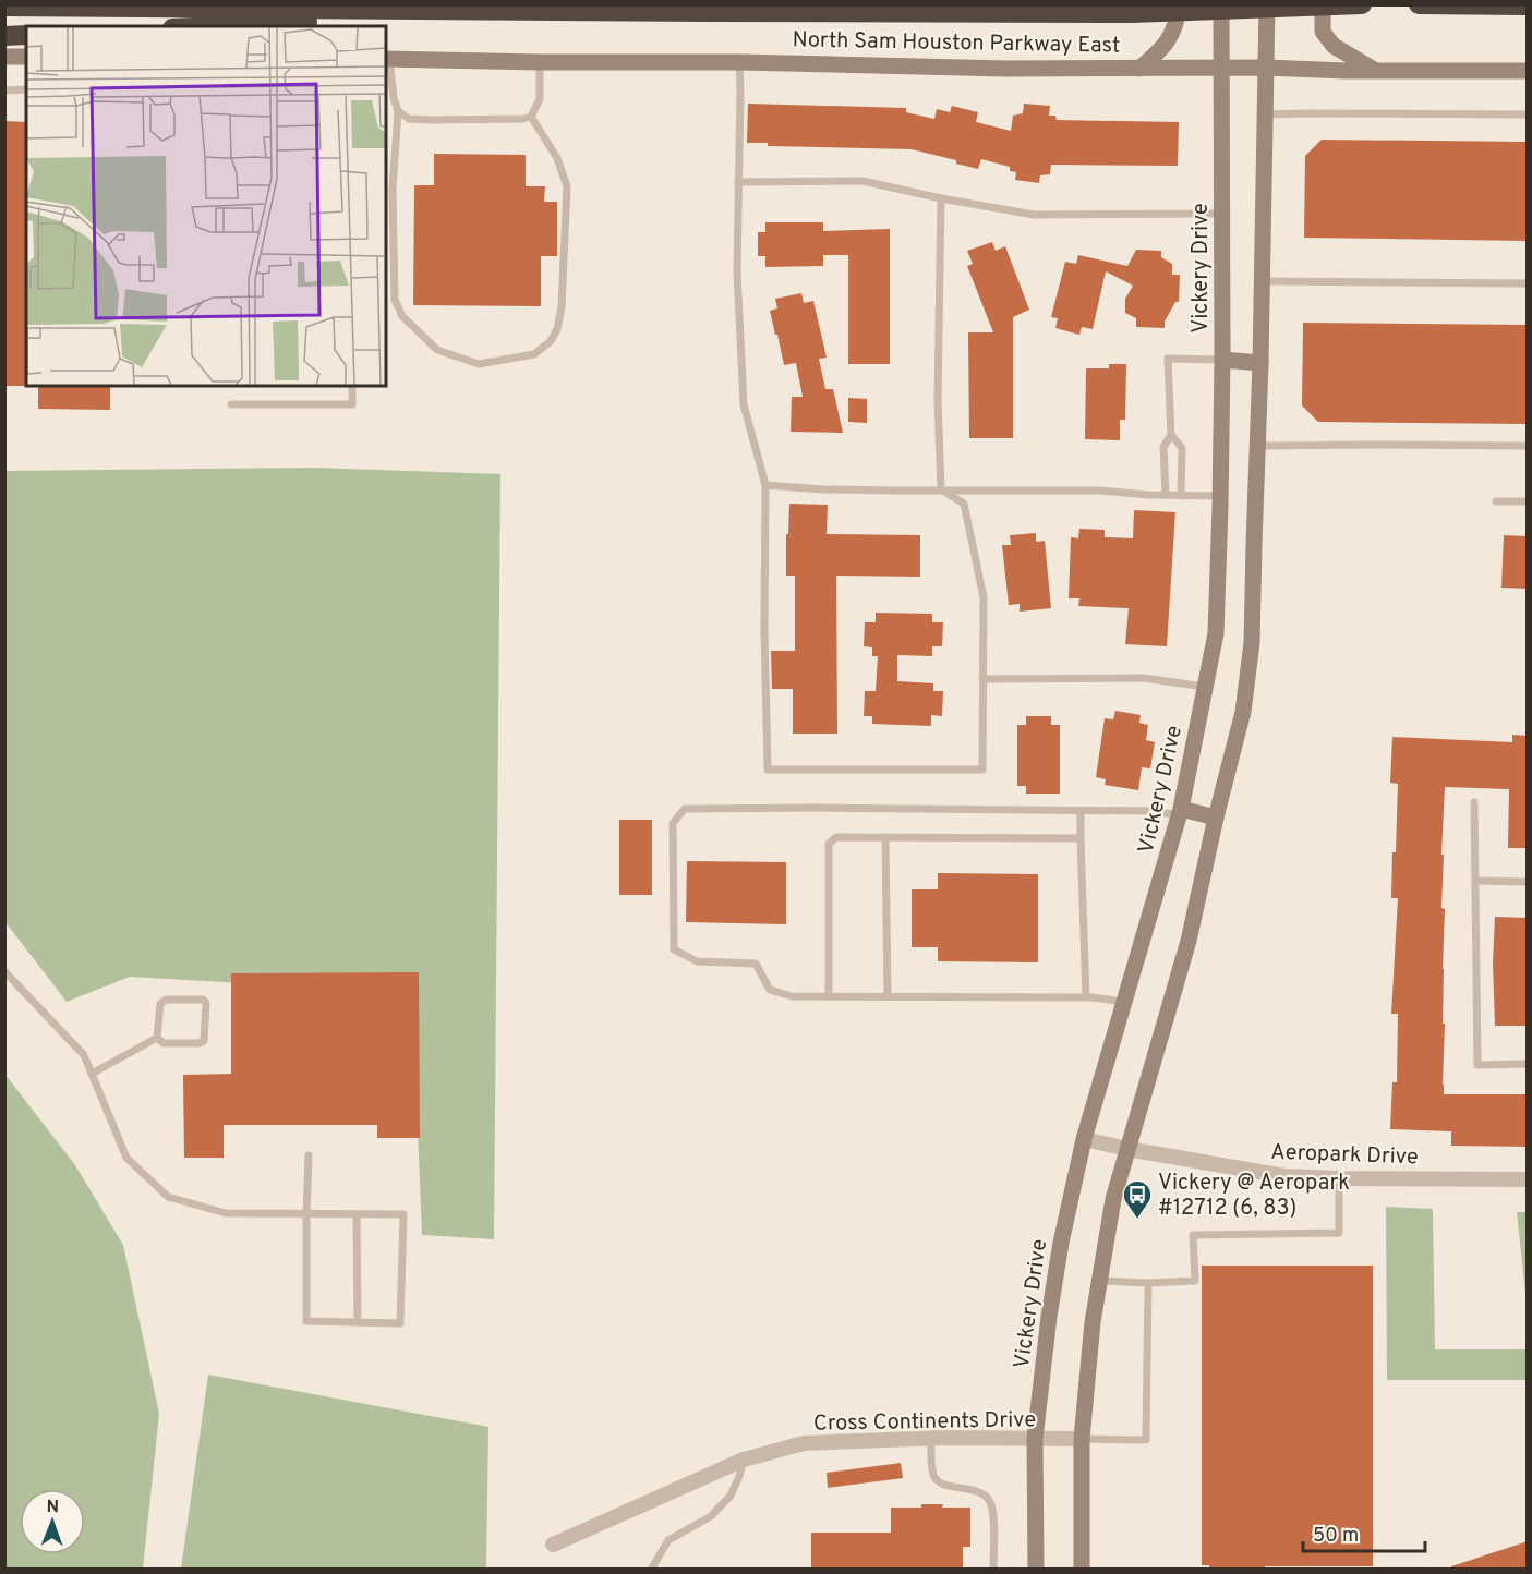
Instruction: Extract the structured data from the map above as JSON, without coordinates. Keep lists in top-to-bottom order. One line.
{"streets":{"highway":["North Sam Houston Parkway East"],"main road":["Vickery Drive"],"street":["Aeropark Drive","Cross Continents Drive"]},"crossings":[["North Sam Houston Parkway East","Vickery Drive"],["Vickery Drive","Aeropark Drive"],["Vickery Drive","Cross Continents Drive"]],"places":{"bus stop":["Vickery @ Aeropark #12712 (6, 83)"]},"scale_bar":"50 m","north":"top"}
